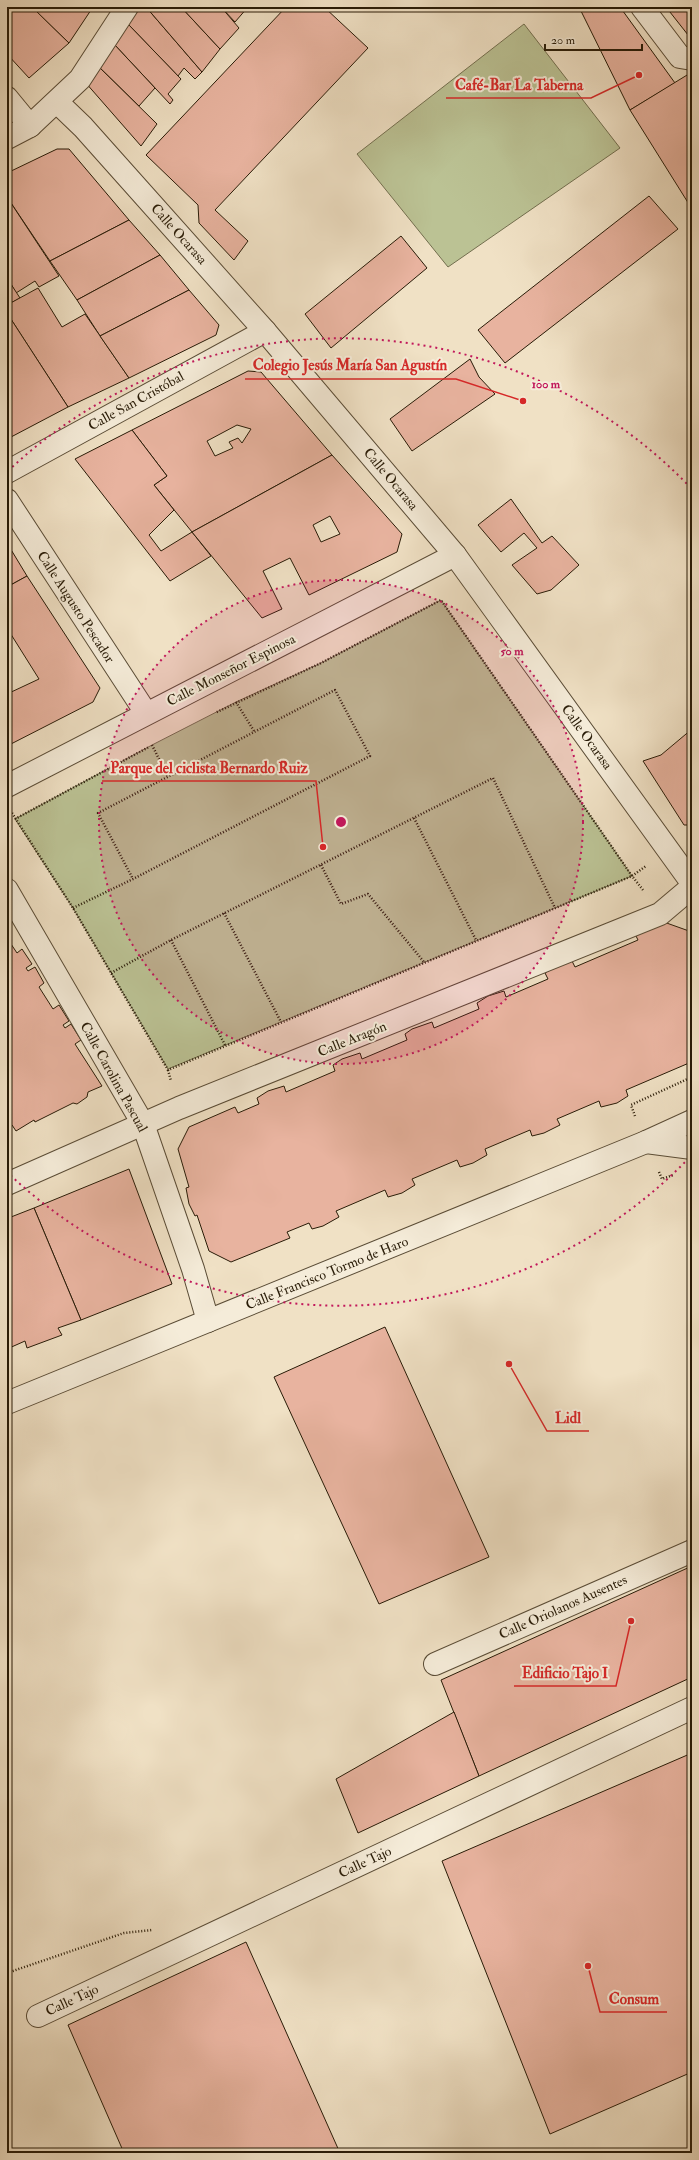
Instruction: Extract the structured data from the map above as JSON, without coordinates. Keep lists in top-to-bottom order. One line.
{"streets":{"street":["Calle Ocarasa","Calle San Cristóbal","Calle Augusto Pescador","Calle Monseñor Espinosa","Calle Aragón","Calle Carolina Pascual","Calle Francisco Tormo de Haro","Calle Oriolanos Ausentes","Calle Tajo"]},"crossings":[["Calle Ocarasa","Calle San Cristóbal"],["Calle Ocarasa","Calle Monseñor Espinosa"],["Calle Augusto Pescador","Calle Monseñor Espinosa"],["Calle Aragón","Calle Carolina Pascual"],["Calle Carolina Pascual","Calle Francisco Tormo de Haro"]],"places":["Café-Bar La Taberna","Colegio Jesús María San Agustín","Parque del ciclista Bernardo Ruiz","Lidl","Edificio Tajo I","Consum"],"scale_bar":"20 m","rings":["100 m","50 m"]}
